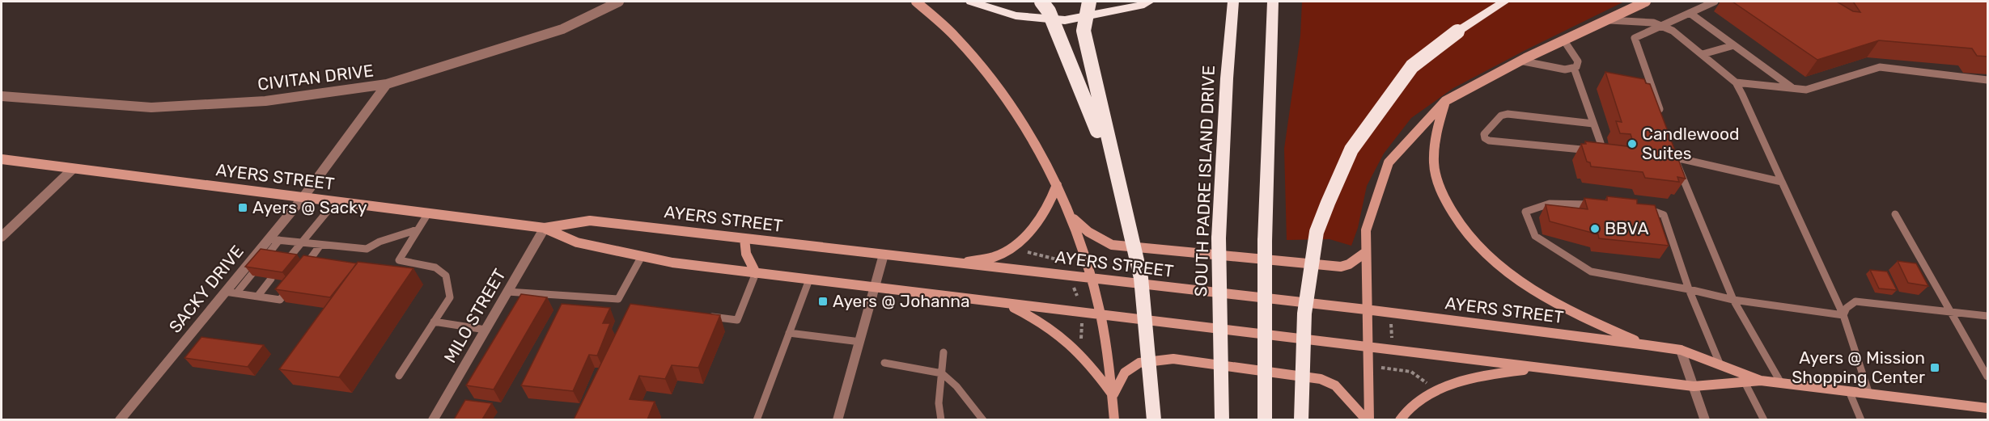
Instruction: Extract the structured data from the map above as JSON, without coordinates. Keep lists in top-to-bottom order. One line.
{"streets":{"highway":["SOUTH PADRE ISLAND DRIVE"],"main road":["AYERS STREET"],"street":["CIVITAN DRIVE","SACKY DRIVE","MILO STREET"]},"crossings":[["CIVITAN DRIVE","SACKY DRIVE"],["AYERS STREET","SACKY DRIVE"],["AYERS STREET","MILO STREET"]],"places":{"other":["Candlewood Suites","BBVA"],"transit":["Ayers @ Sacky","Ayers @ Johanna","Ayers @ Mission Shopping Center"]}}
